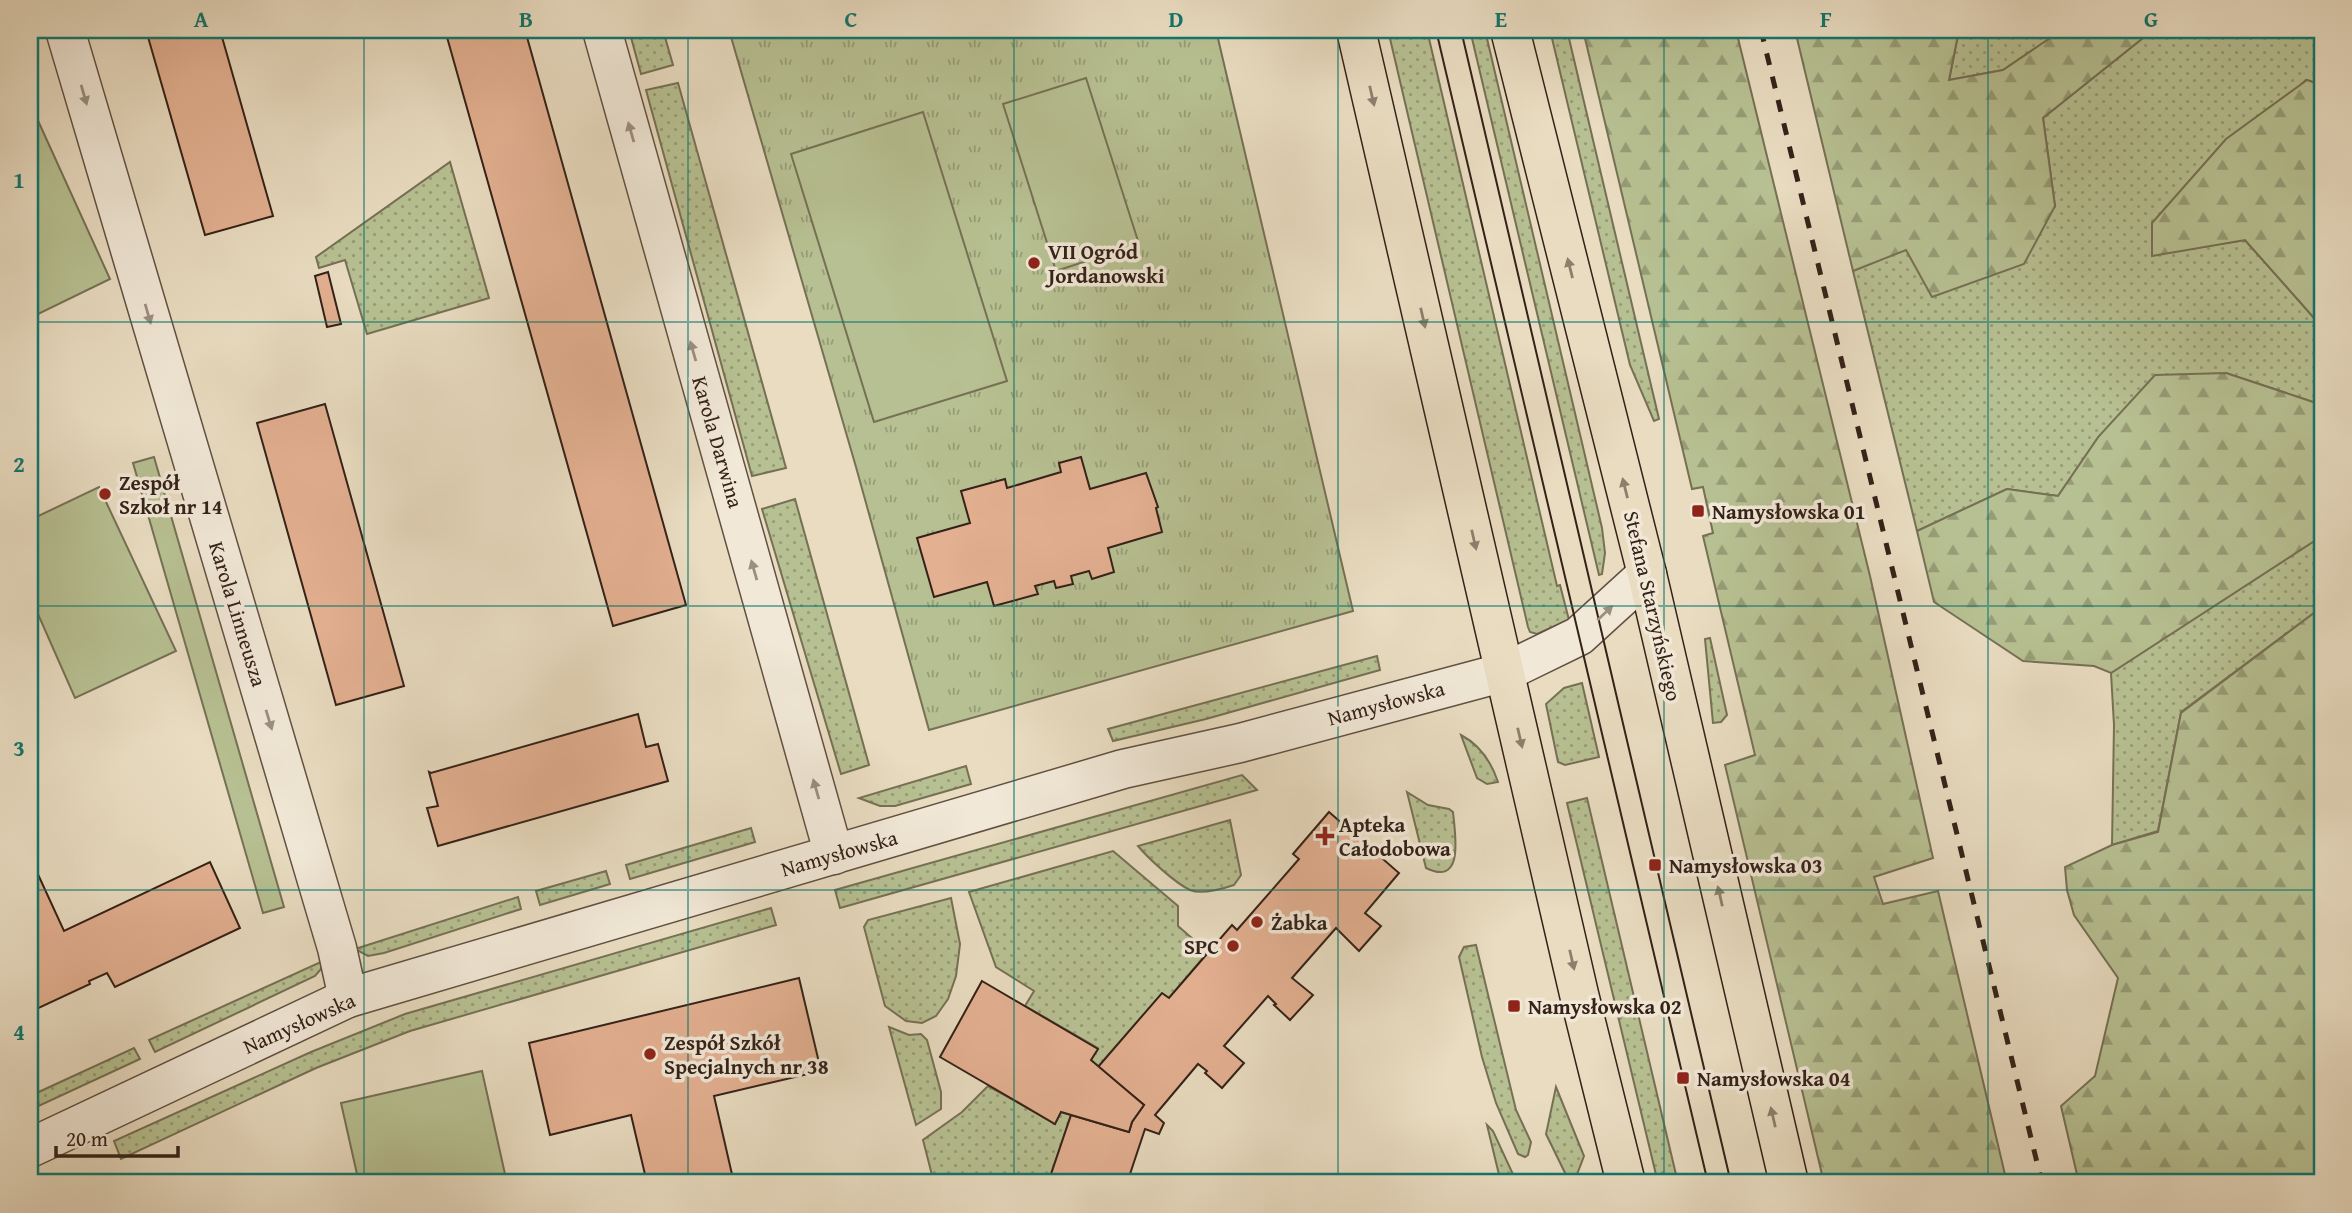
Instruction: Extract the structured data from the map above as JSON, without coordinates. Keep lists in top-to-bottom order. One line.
{"streets":{"main road":["Stefana Starzyńskiego"],"street":["Karola Darwina","Karola Linneusza","Namysłowska"]},"crossings":[["Karola Darwina","Namysłowska"],["Stefana Starzyńskiego","Namysłowska"],["Karola Linneusza","Namysłowska"]],"one_way":["Karola Darwina","Karola Linneusza"],"places":{"other":["VII Ogród Jordanowski","Zespół Szkoł nr 14","Żabka","SPC","Zespół Szkół Specjalnych nr 38"],"transit":["Namysłowska 01","Namysłowska 03","Namysłowska 02","Namysłowska 04"],"health":["Apteka Całodobowa"]},"scale_bar":"20 m","grid":{"columns":["A","B","C","D","E","F","G"],"rows":["1","2","3","4"]}}
